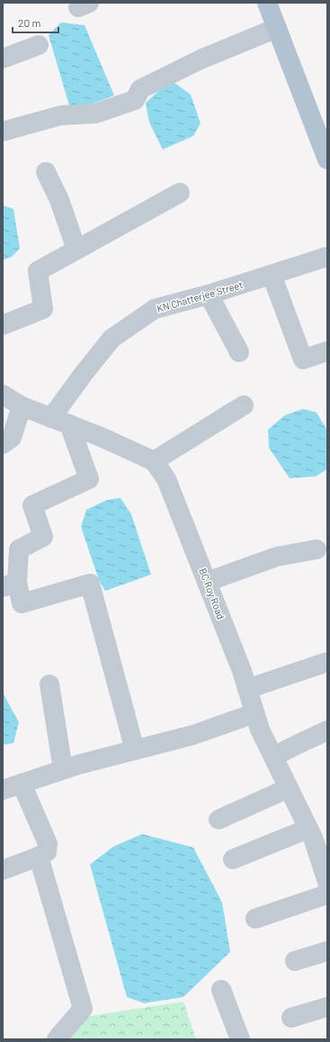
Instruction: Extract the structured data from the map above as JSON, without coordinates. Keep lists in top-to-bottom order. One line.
{"streets":{"street":["KN Chatterjee Street","BC Roy Road"]},"scale_bar":"20 m"}
